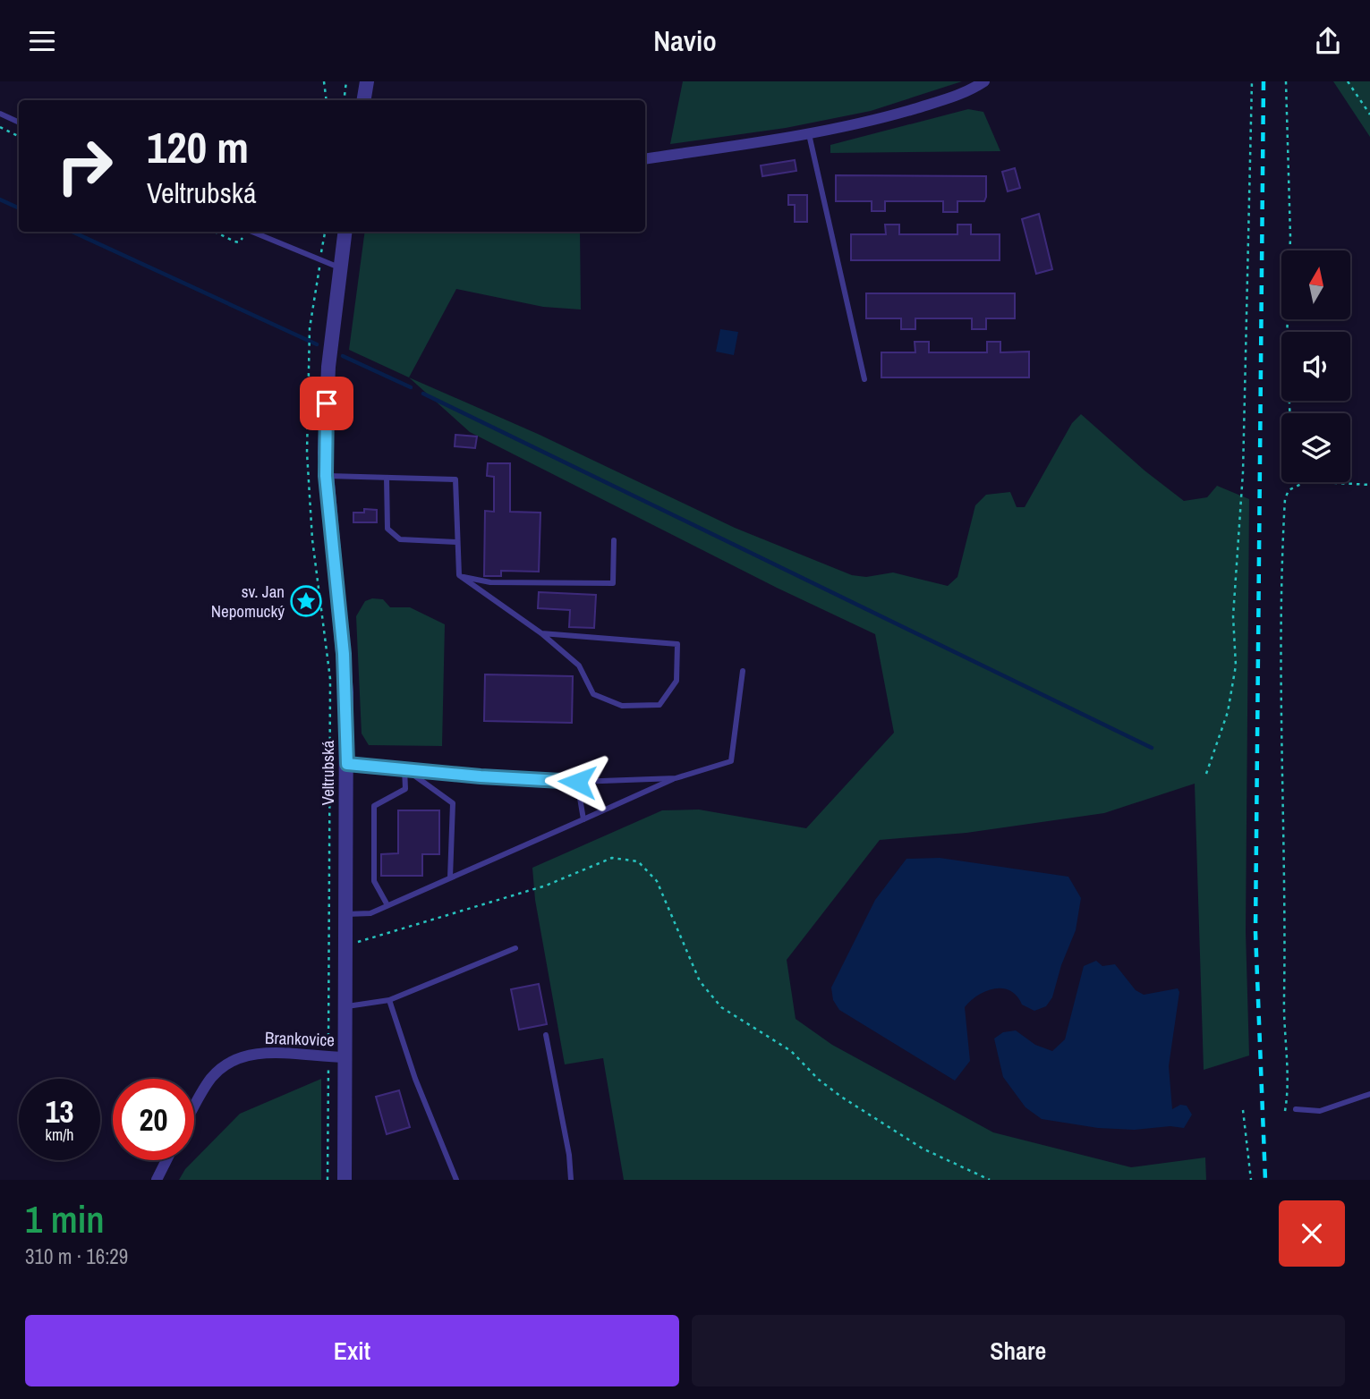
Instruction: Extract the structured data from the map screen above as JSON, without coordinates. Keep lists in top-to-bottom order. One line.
{"streets":{"street":["Veltrubská","Brankovice"]},"crossings":[["Veltrubská","Brankovice"]],"places":{"place":["sv. Jan Nepomucký"]},"north":"top","page":{"header":"Navio","turn":["120 m","Veltrubská"],"speed":"13 km/h","limit":"20","heading":["1 min","310 m · 16:29"],"buttons":["Exit","Share"]}}
